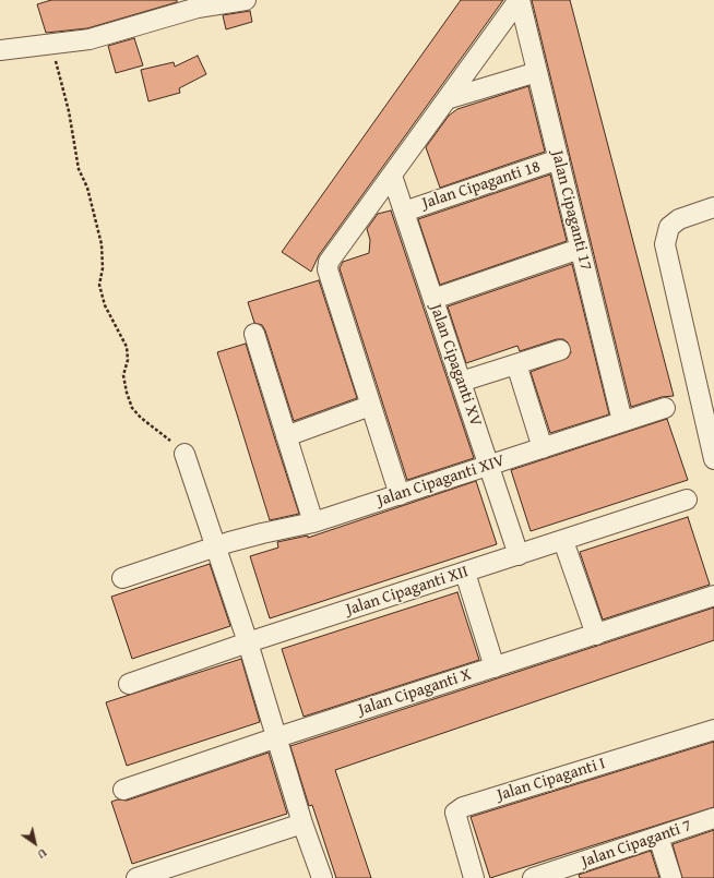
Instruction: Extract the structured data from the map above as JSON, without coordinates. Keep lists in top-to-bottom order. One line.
{"streets":{"street":["Jalan Cipaganti 18","Jalan Cipaganti 17","Jalan Cipaganti XV","Jalan Cipaganti XIV","Jalan Cipaganti XII","Jalan Cipaganti X","Jalan Cipaganti I","Jalan Cipaganti 7"]},"crossings":[["Jalan Cipaganti 18","Jalan Cipaganti 17"],["Jalan Cipaganti 18","Jalan Cipaganti XV"],["Jalan Cipaganti 17","Jalan Cipaganti XIV"],["Jalan Cipaganti XV","Jalan Cipaganti XIV"],["Jalan Cipaganti XV","Jalan Cipaganti XII"]],"north":"bottom right"}
